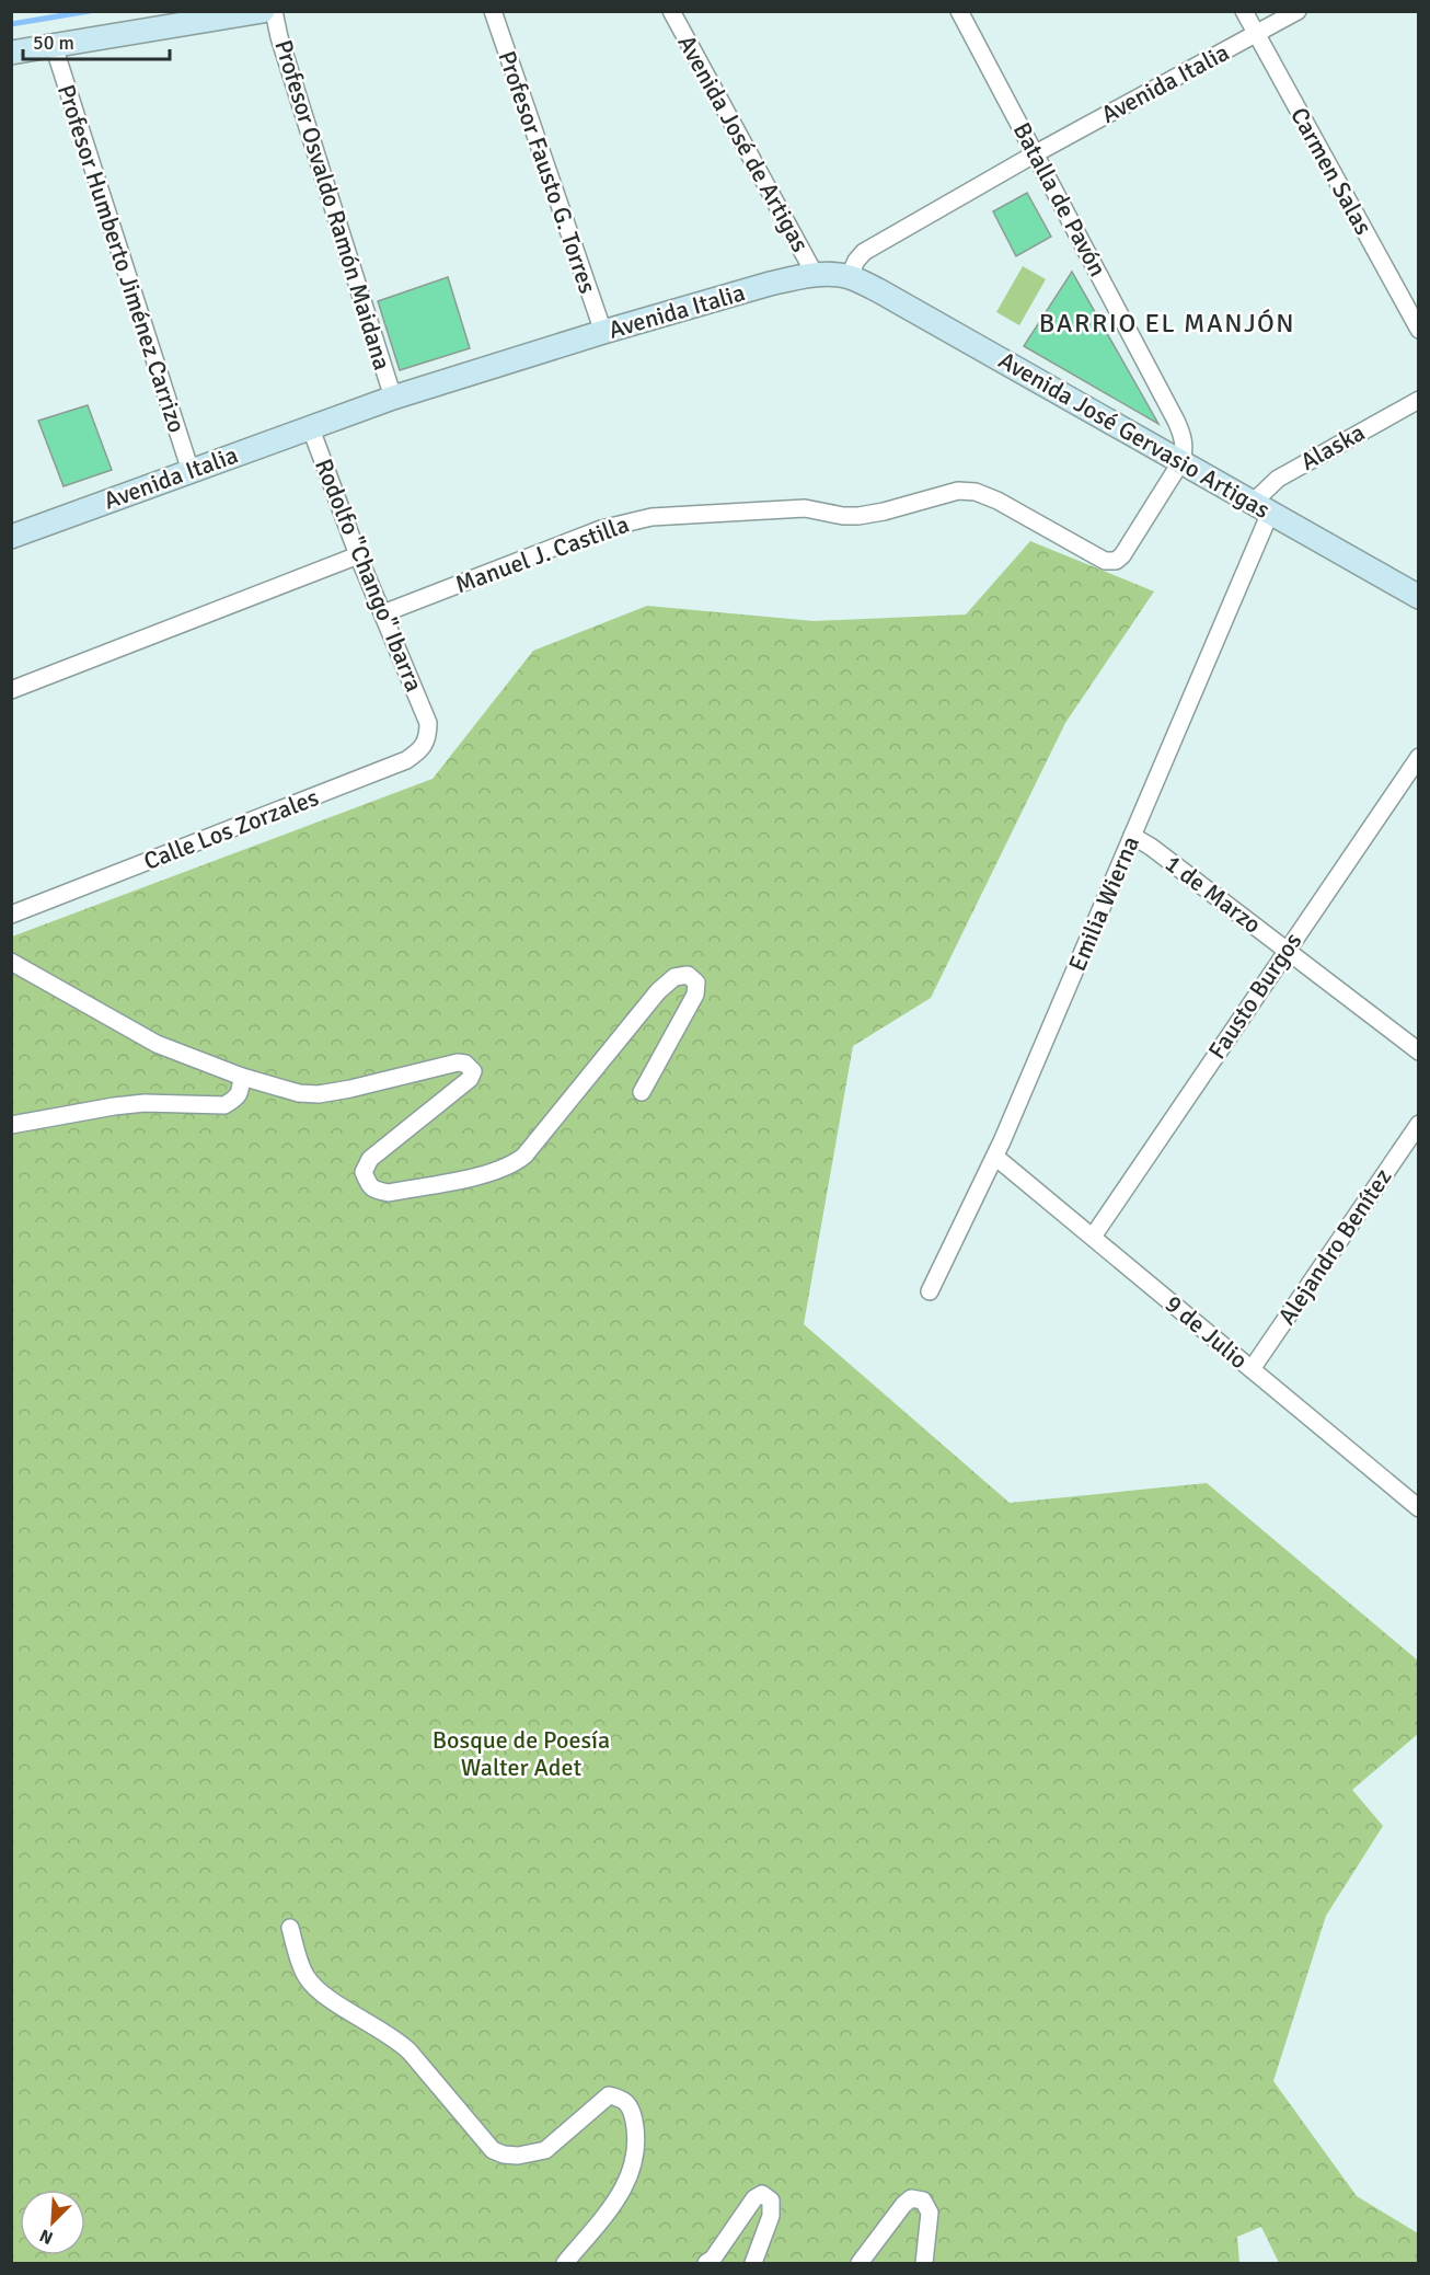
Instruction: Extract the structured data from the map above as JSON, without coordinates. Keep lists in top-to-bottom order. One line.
{"streets":{"main road":["Avenida Italia","Avenida José Gervasio Artigas"],"street":["Avenida José de Artigas","Carmen Salas","Profesor Fausto G. Torres","Batalla de Pavón","Profesor Osvaldo Ramón Maidana","Profesor Humberto Jiménez Carrizo","Alaska","Manuel J. Castilla","Rodolfo \"Chango\" Ibarra","Calle Los Zorzales","1 de Marzo","Emilia Wierna","Fausto Burgos","Alejandro Benítez","9 de Julio"]},"crossings":[["Avenida Italia","Avenida José de Artigas"],["Avenida Italia","Carmen Salas"],["Avenida Italia","Profesor Fausto G. Torres"],["Avenida Italia","Batalla de Pavón"],["Avenida Italia","Profesor Osvaldo Ramón Maidana"],["Avenida Italia","Profesor Humberto Jiménez Carrizo"],["Avenida Italia","Avenida José Gervasio Artigas"],["Avenida Italia","Rodolfo \"Chango\" Ibarra"],["Batalla de Pavón","Avenida José Gervasio Artigas"],["Batalla de Pavón","Manuel J. Castilla"],["Avenida José Gervasio Artigas","Alaska"],["Avenida José Gervasio Artigas","Manuel J. Castilla"],["Avenida José Gervasio Artigas","Emilia Wierna"],["Alaska","Emilia Wierna"],["Manuel J. Castilla","Rodolfo \"Chango\" Ibarra"],["Rodolfo \"Chango\" Ibarra","Calle Los Zorzales"],["1 de Marzo","Emilia Wierna"],["1 de Marzo","Fausto Burgos"],["Emilia Wierna","9 de Julio"],["Fausto Burgos","9 de Julio"],["Alejandro Benítez","9 de Julio"]],"districts":["BARRIO EL MANJÓN"],"parks":["Bosque de Poesía Walter Adet"],"scale_bar":"50 m","north":"bottom left"}
